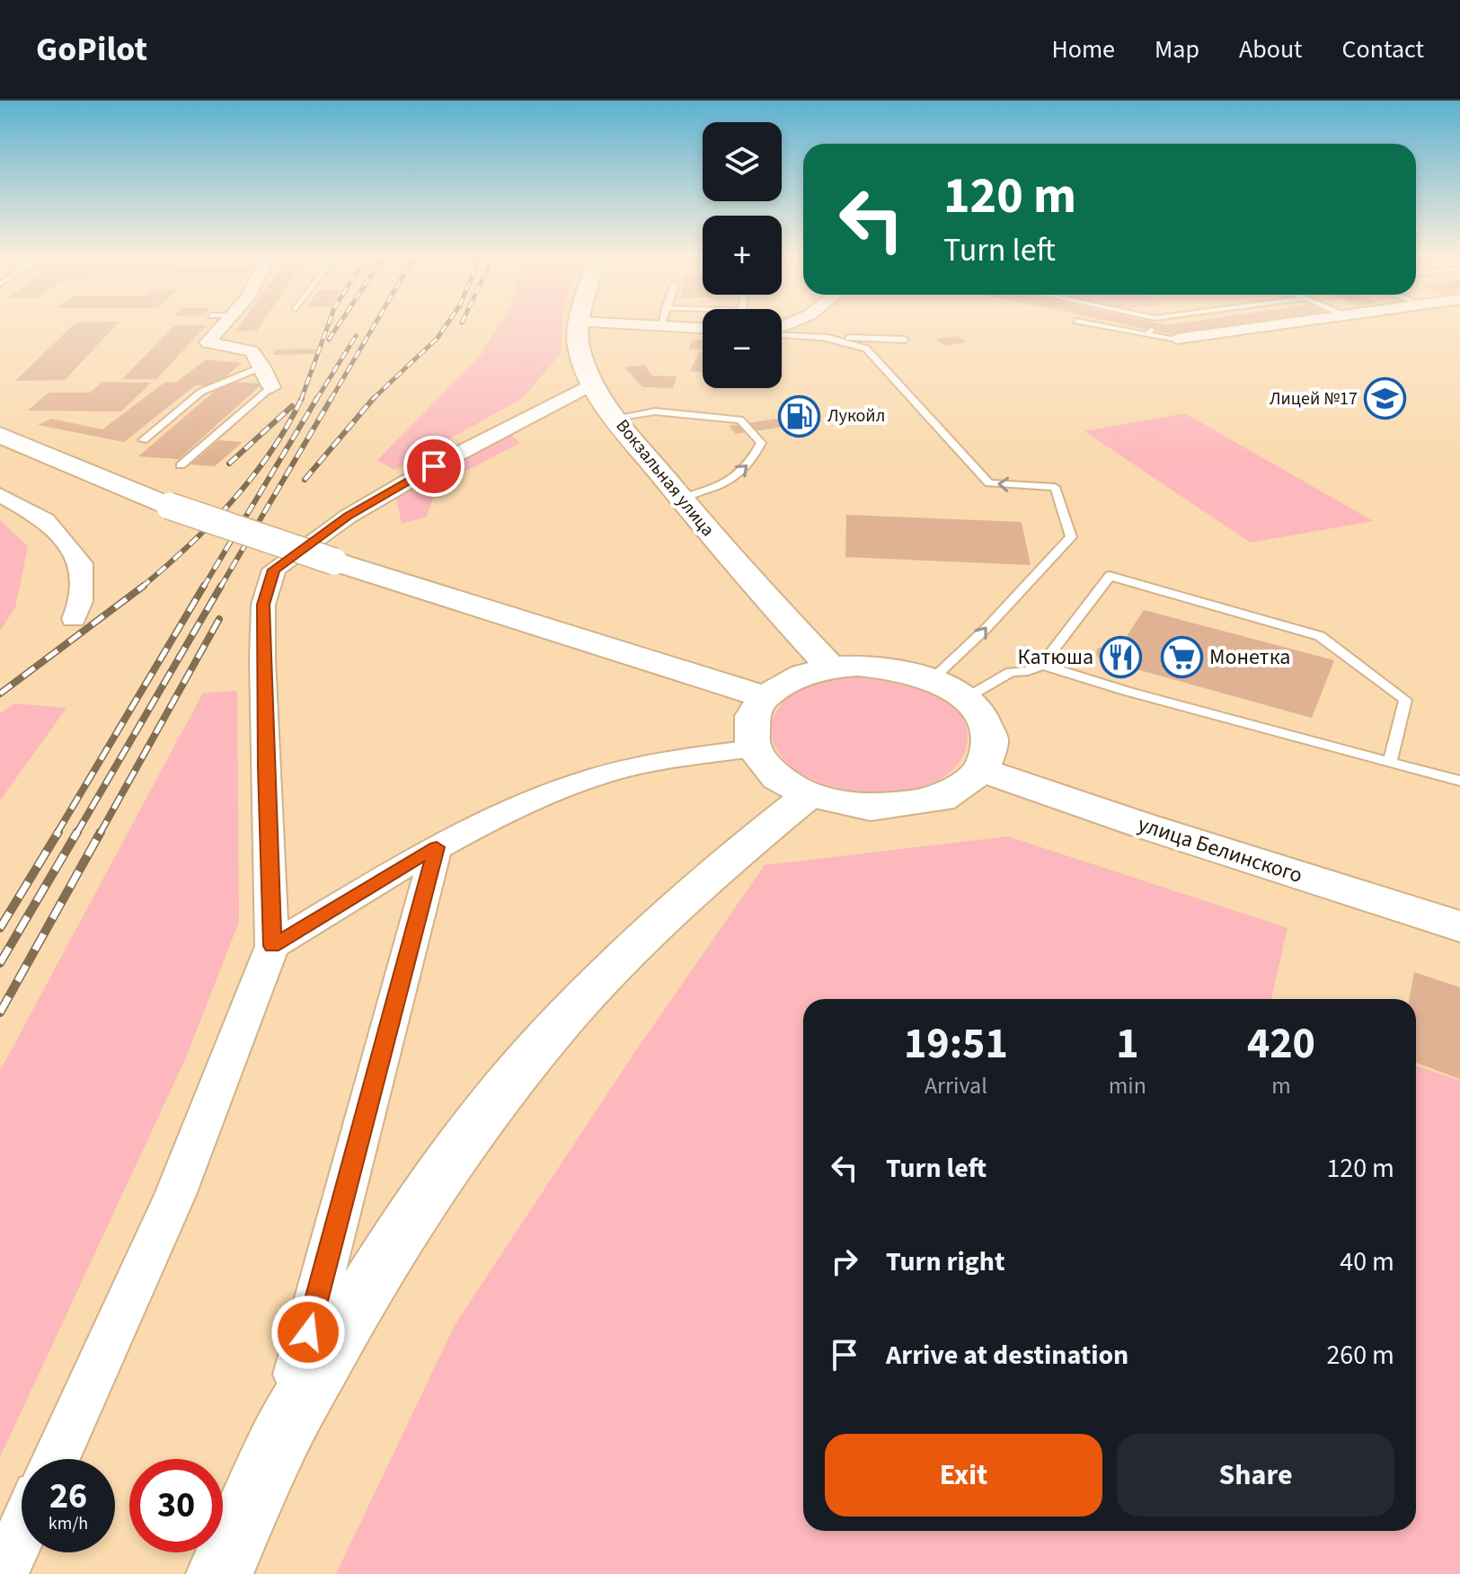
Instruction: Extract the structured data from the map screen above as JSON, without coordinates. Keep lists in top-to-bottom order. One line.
{"streets":{"main road":["Вокзальная улица","улица Белинского"]},"crossings":[["Вокзальная улица","улица Белинского"]],"places":{"school or university":["Лицей №17"],"fuel station":["Лукойл"],"restaurant":["Катюша"],"supermarket":["Монетка"]},"page":{"header":"GoPilot","nav":["Home","Map","About","Contact"],"map_buttons":["+","−"],"turn":["120 m","Turn left"],"eta":["19:51","Arrival","1","min","420","m"],"list":[{"name":"Turn left","value":"120 m"},{"name":"Turn right","value":"40 m"},{"name":"Arrive at destination","value":"260 m"}],"buttons":["Exit","Share"],"speed":"26 km/h","limit":"30"}}
